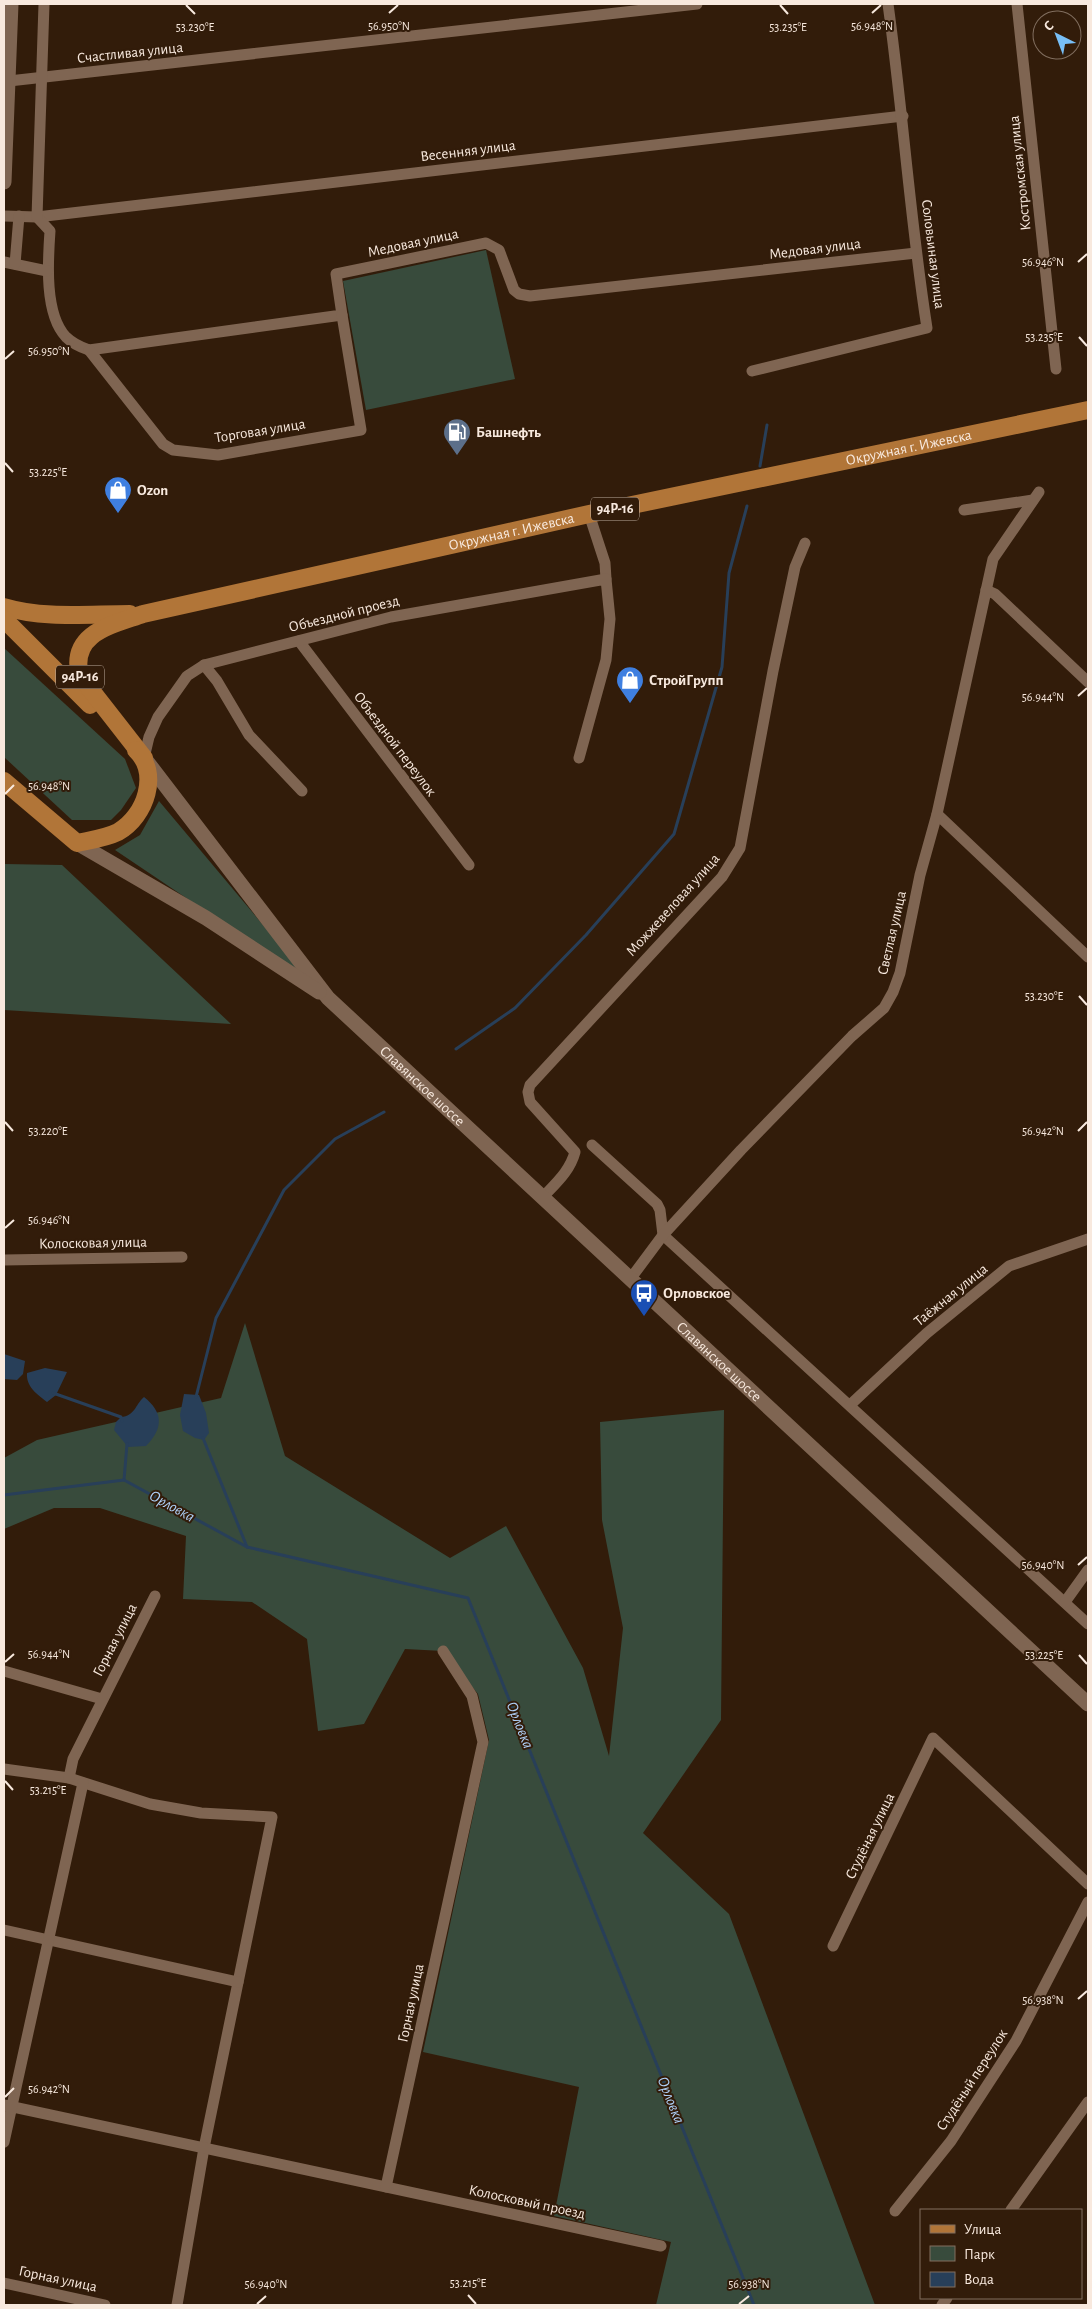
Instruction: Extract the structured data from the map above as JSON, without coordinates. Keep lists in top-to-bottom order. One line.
{"streets":{"main road":["Окружная г. Ижевска","94Р-16","Славянское шоссе"],"street":["Счастливая улица","Весенняя улица","Костромская улица","Медовая улица","Соловьиная улица","Торговая улица","Объездной проезд","Объездной переулок","Можжевеловая улица","Светлая улица","Колосковая улица","Таёжная улица","Горная улица","Студёная улица","Студёный переулок","Колосковый проезд"]},"crossings":[["Весенняя улица","Соловьиная улица"],["Медовая улица","Соловьиная улица"],["Медовая улица","Торговая улица"],["Окружная г. Ижевска","94Р-16"],["Окружная г. Ижевска","Объездной проезд"],["Окружная г. Ижевска","Славянское шоссе"],["94Р-16","Объездной проезд"],["94Р-16","Славянское шоссе"],["Объездной проезд","Объездной переулок"],["Объездной проезд","Славянское шоссе"],["Можжевеловая улица","Славянское шоссе"],["Светлая улица","Славянское шоссе"],["Горная улица","Колосковый проезд"]],"water":["Орловка"],"places":{"fuel station":["Башнефть"],"shop":["Ozon","СтройГрупп"],"bus stop":["Орловское"]},"legend":["Улица","Парк","Вода"],"north":"top left","coordinates":["56.950°N","56.948°N","53.230°E","53.235°E","56.946°N","53.225°E","56.944°N","56.942°N","53.220°E","56.940°N","53.215°E","56.938°N"]}
